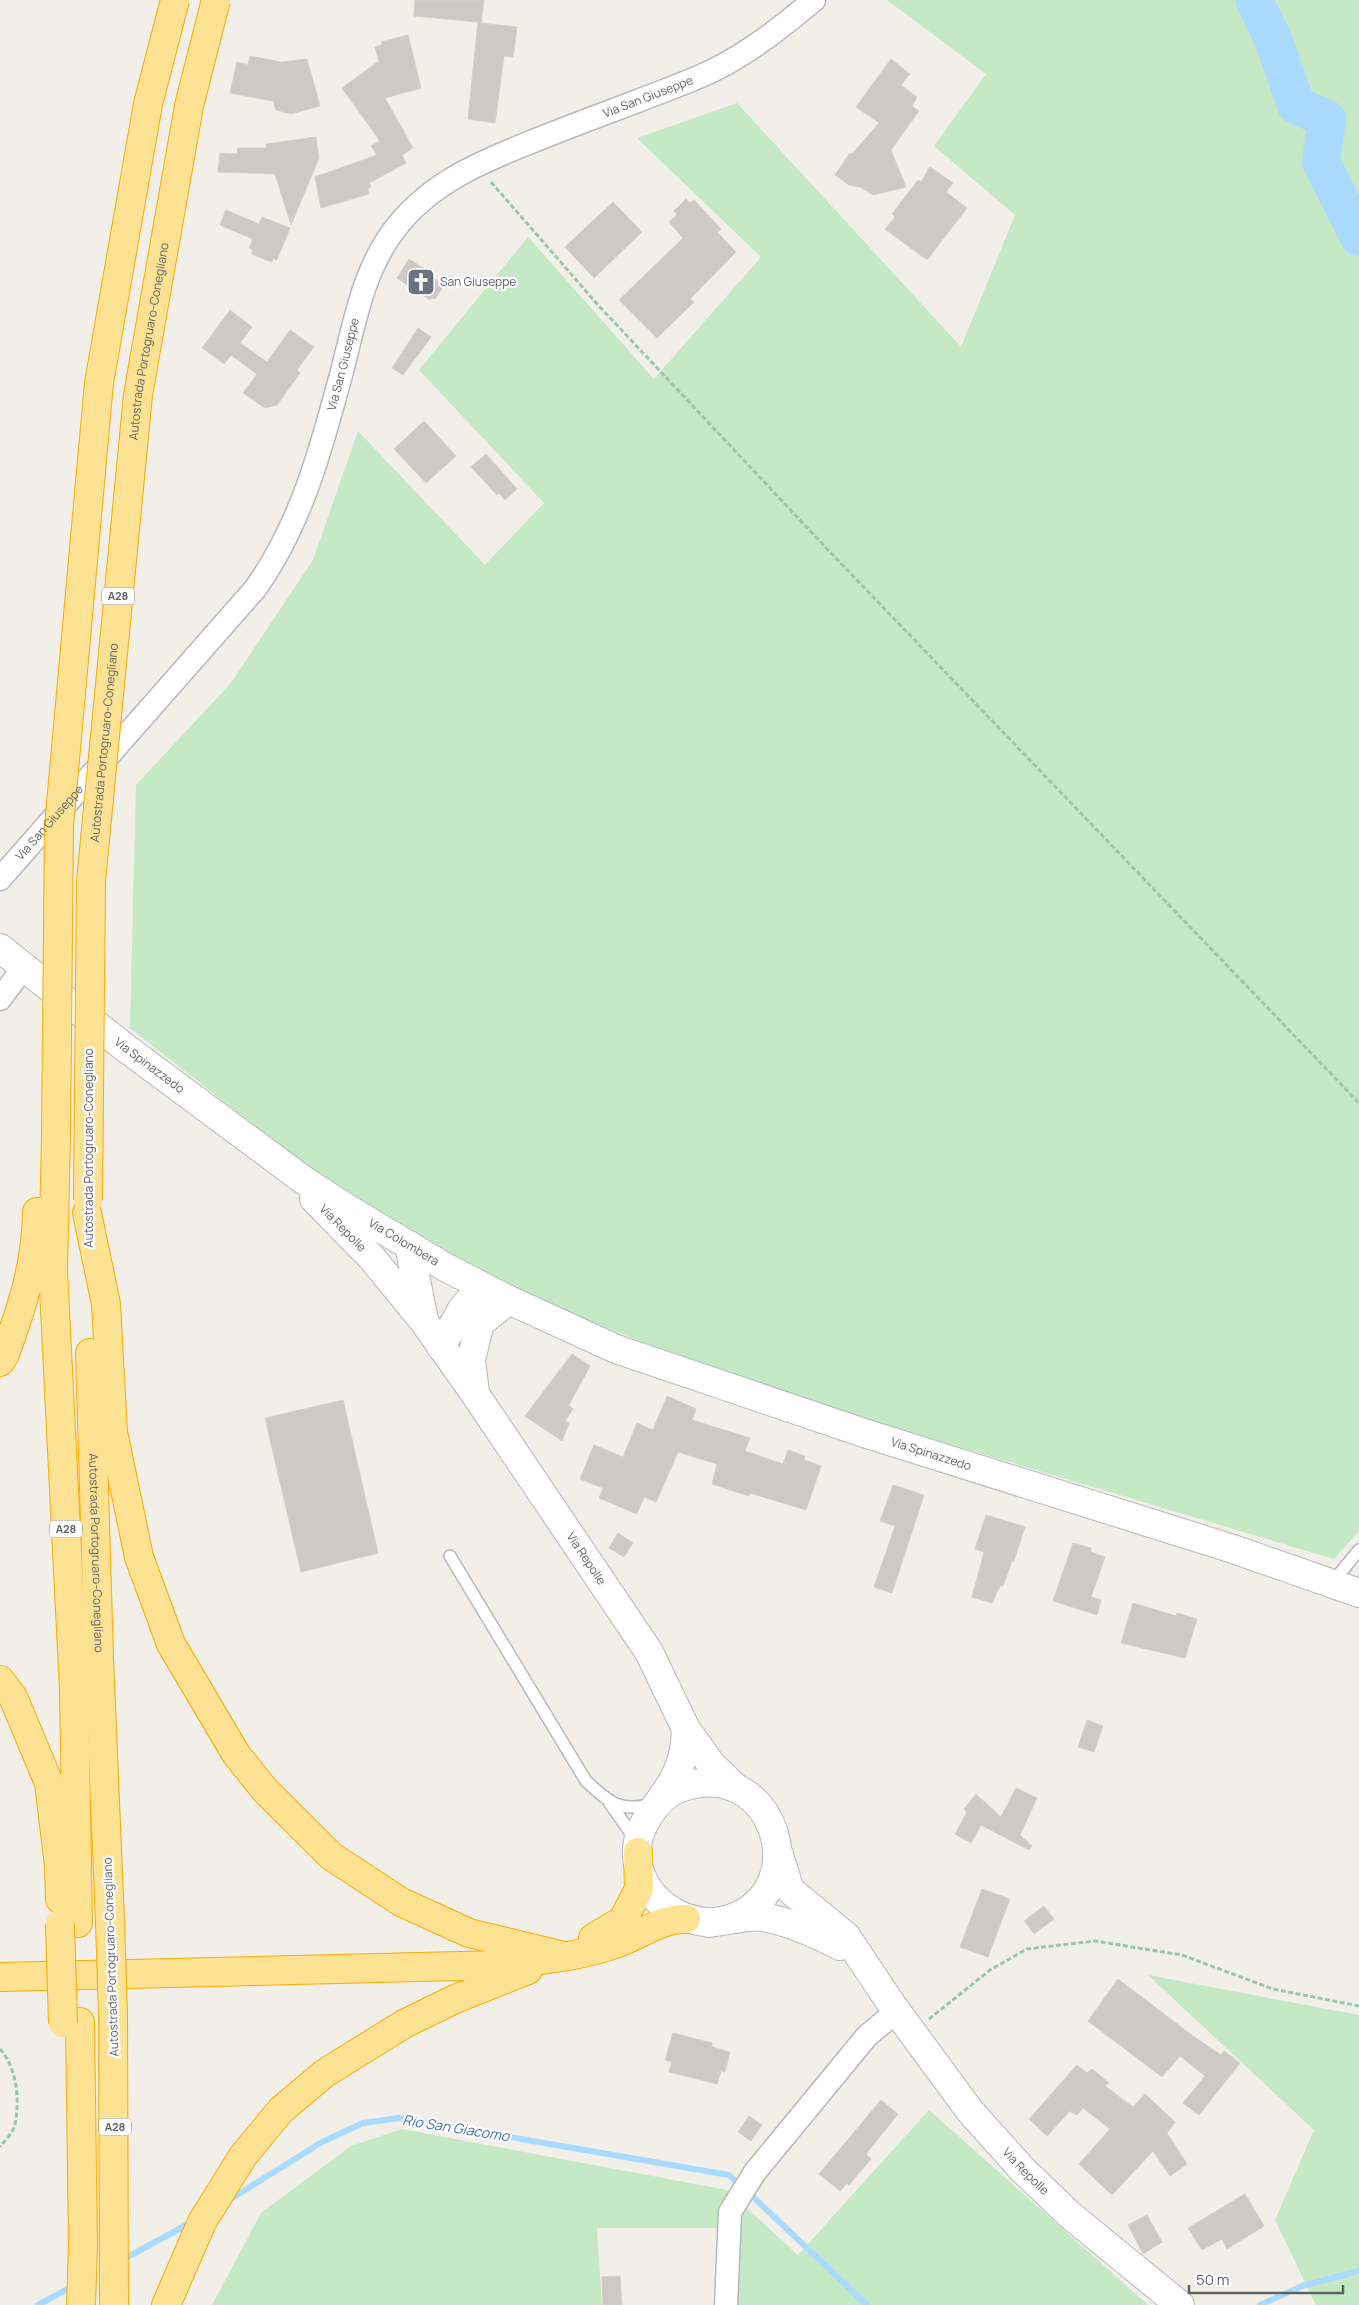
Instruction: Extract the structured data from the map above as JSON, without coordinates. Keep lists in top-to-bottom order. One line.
{"streets":{"highway":["Autostrada Portogruaro-Conegliano","A28"],"street":["Via San Giuseppe","Via Spinazzedo","Via Repolle","Via Colombera"]},"crossings":[["Via Spinazzedo","Via Repolle"],["Via Spinazzedo","Via Colombera"],["Via Repolle","Via Colombera"]],"water":["Rio San Giacomo"],"places":{"church":["San Giuseppe"]},"scale_bar":"50 m"}
